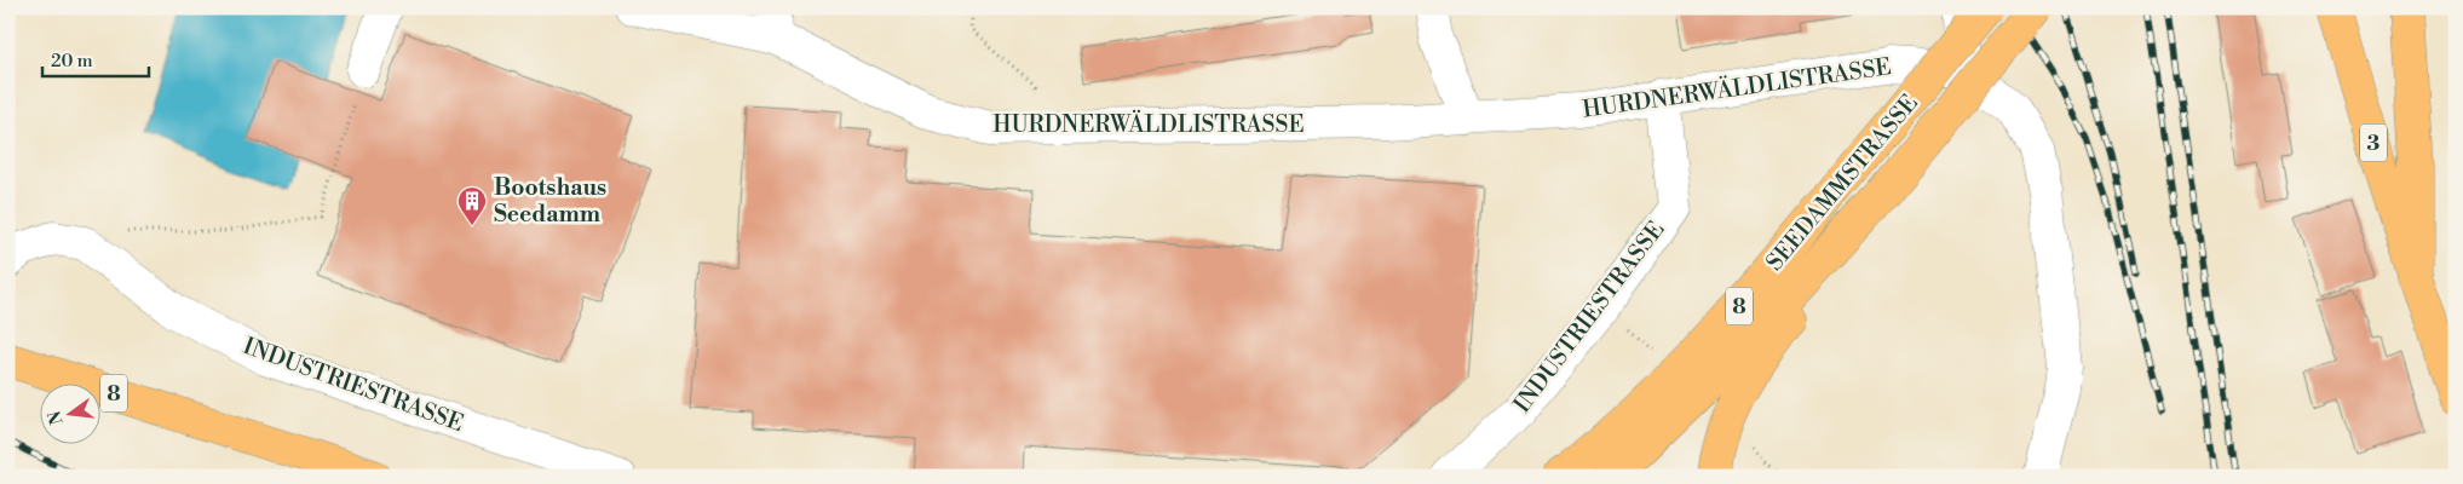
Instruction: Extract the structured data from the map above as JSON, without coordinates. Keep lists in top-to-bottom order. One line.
{"streets":{"main road":["3","SEEDAMMSTRASSE","8"],"street":["HURDNERWÄLDLISTRASSE","INDUSTRIESTRASSE"]},"crossings":[["HURDNERWÄLDLISTRASSE","INDUSTRIESTRASSE"]],"places":{"building":["Bootshaus Seedamm"]},"scale_bar":"20 m","north":"left"}
